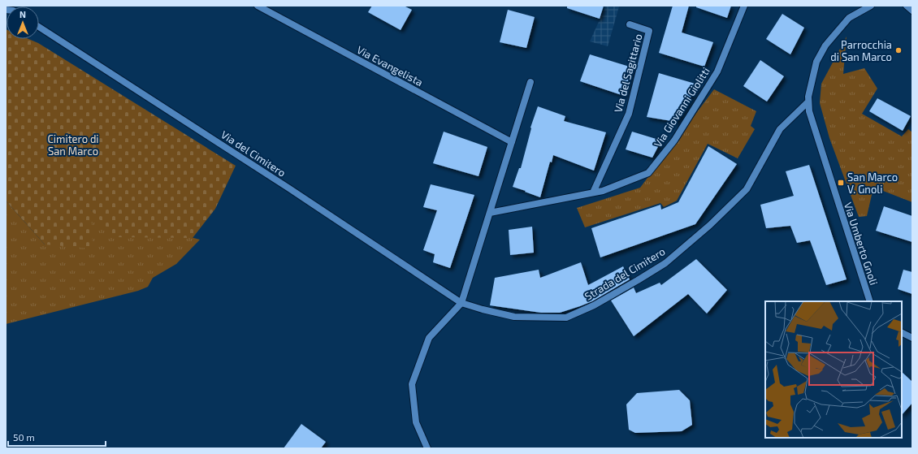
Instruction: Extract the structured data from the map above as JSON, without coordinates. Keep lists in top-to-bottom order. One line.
{"streets":{"street":["Via Evangelista","Via del Sagittario","Via Giovanni Giolitti","Via del Cimitero","Via Umberto Gnoli","Strada del Cimitero"]},"crossings":[["Via del Sagittario","Via Giovanni Giolitti"],["Via del Cimitero","Strada del Cimitero"],["Via Umberto Gnoli","Strada del Cimitero"]],"parks":["Cimitero di San Marco"],"places":{"other":["Parrocchia di San Marco"],"transit":["San Marco V. Gnoli"]},"scale_bar":"50 m","north":"top"}
